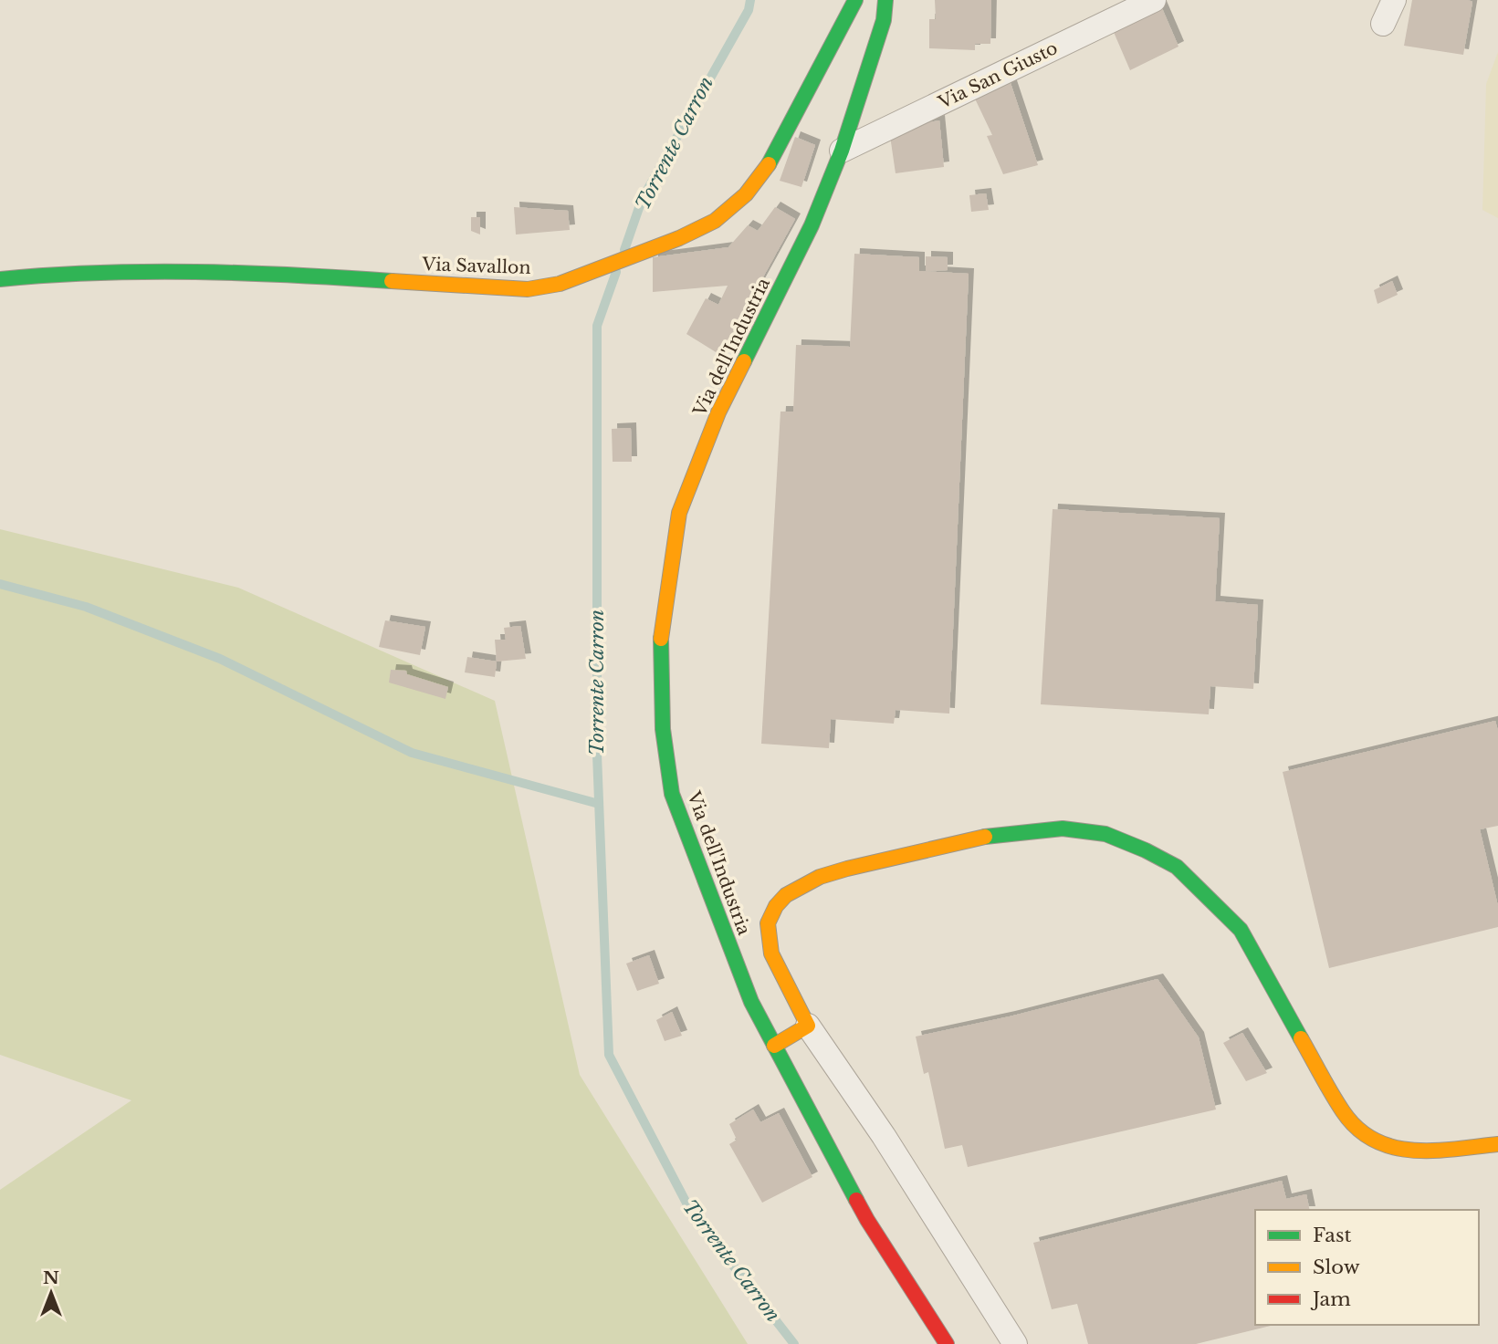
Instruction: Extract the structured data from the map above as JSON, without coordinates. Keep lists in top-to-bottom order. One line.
{"streets":{"street":["Via San Giusto","Via Savallon","Via dell'Industria"]},"crossings":[["Via San Giusto","Via dell'Industria"]],"water":["Torrente Carron"],"legend":["Fast","Slow","Jam"],"north":"top"}
